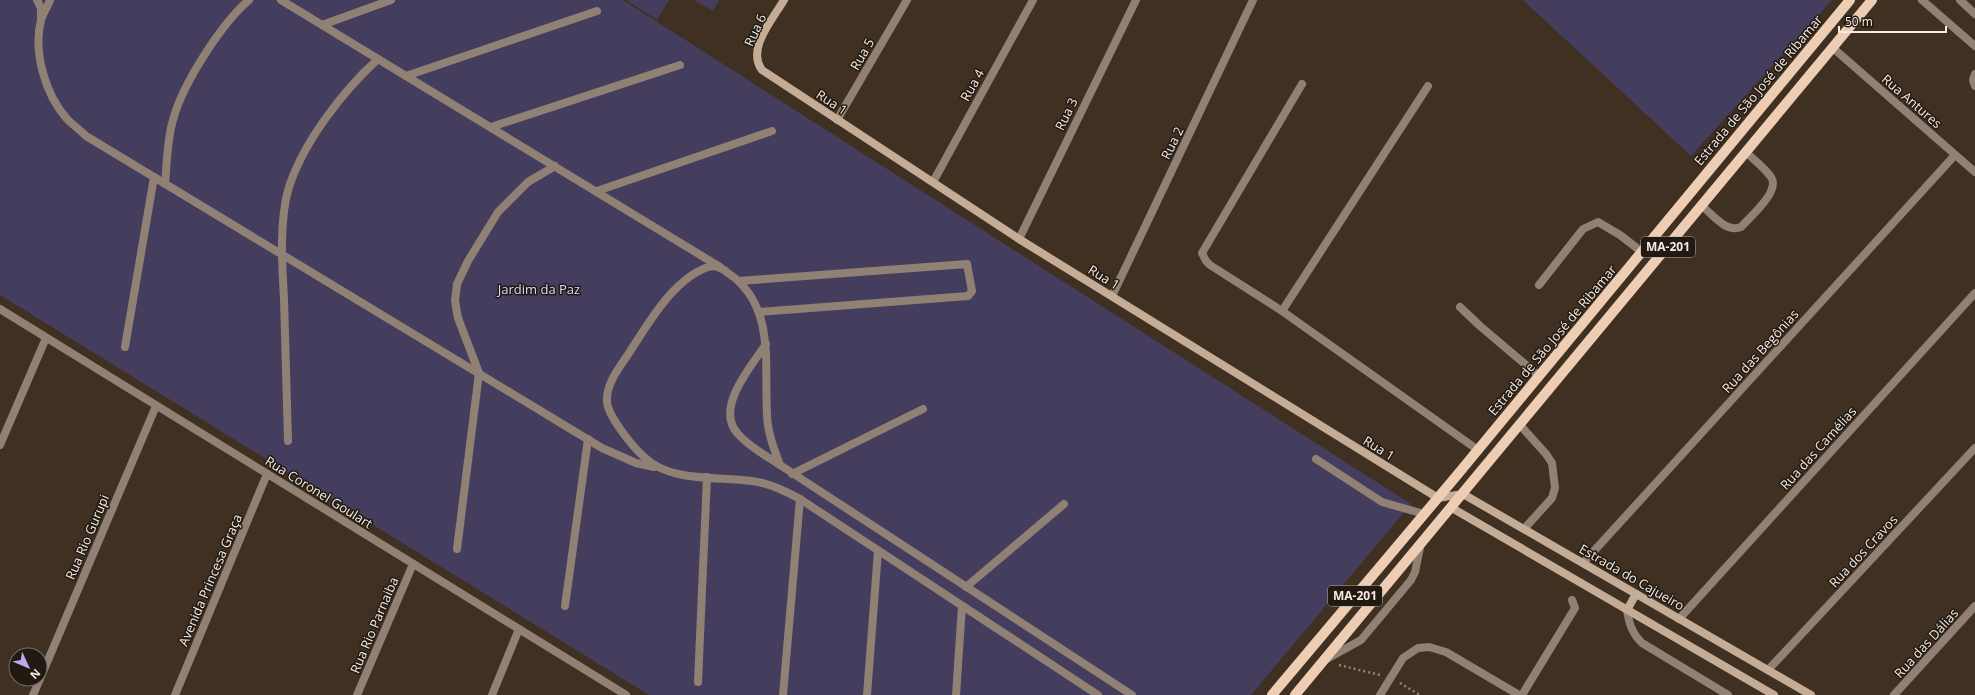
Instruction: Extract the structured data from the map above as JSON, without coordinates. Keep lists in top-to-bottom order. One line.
{"streets":{"main road":["Rua 6","Estrada de São José de Ribamar","Rua 1","MA-201","Estrada do Cajueiro"],"street":["Rua 5","Rua 4","Rua Antures","Rua 3","Rua 2","Rua das Begônias","Rua das Camélias","Rua Coronel Goulart","Rua Rio Gurupi","Rua dos Cravos","Avenida Princesa Graça","Rua Rio Parnaiba","Rua das Dálias"]},"crossings":[["Rua 6","Rua 1"],["Rua 5","Rua 1"],["Rua 4","Rua 1"],["Estrada de São José de Ribamar","Rua 1"],["Rua Antures","MA-201"],["Rua Antures","Rua das Begônias"],["Rua 1","Rua 3"],["Rua 1","Rua 2"],["MA-201","Estrada do Cajueiro"],["Rua das Begônias","Estrada do Cajueiro"],["Rua das Camélias","Estrada do Cajueiro"],["Rua Coronel Goulart","Rua Rio Gurupi"],["Rua Coronel Goulart","Avenida Princesa Graça"],["Rua Coronel Goulart","Rua Rio Parnaiba"],["Rua dos Cravos","Estrada do Cajueiro"]],"parks":["Jardim da Paz"],"scale_bar":"50 m","north":"bottom right"}
